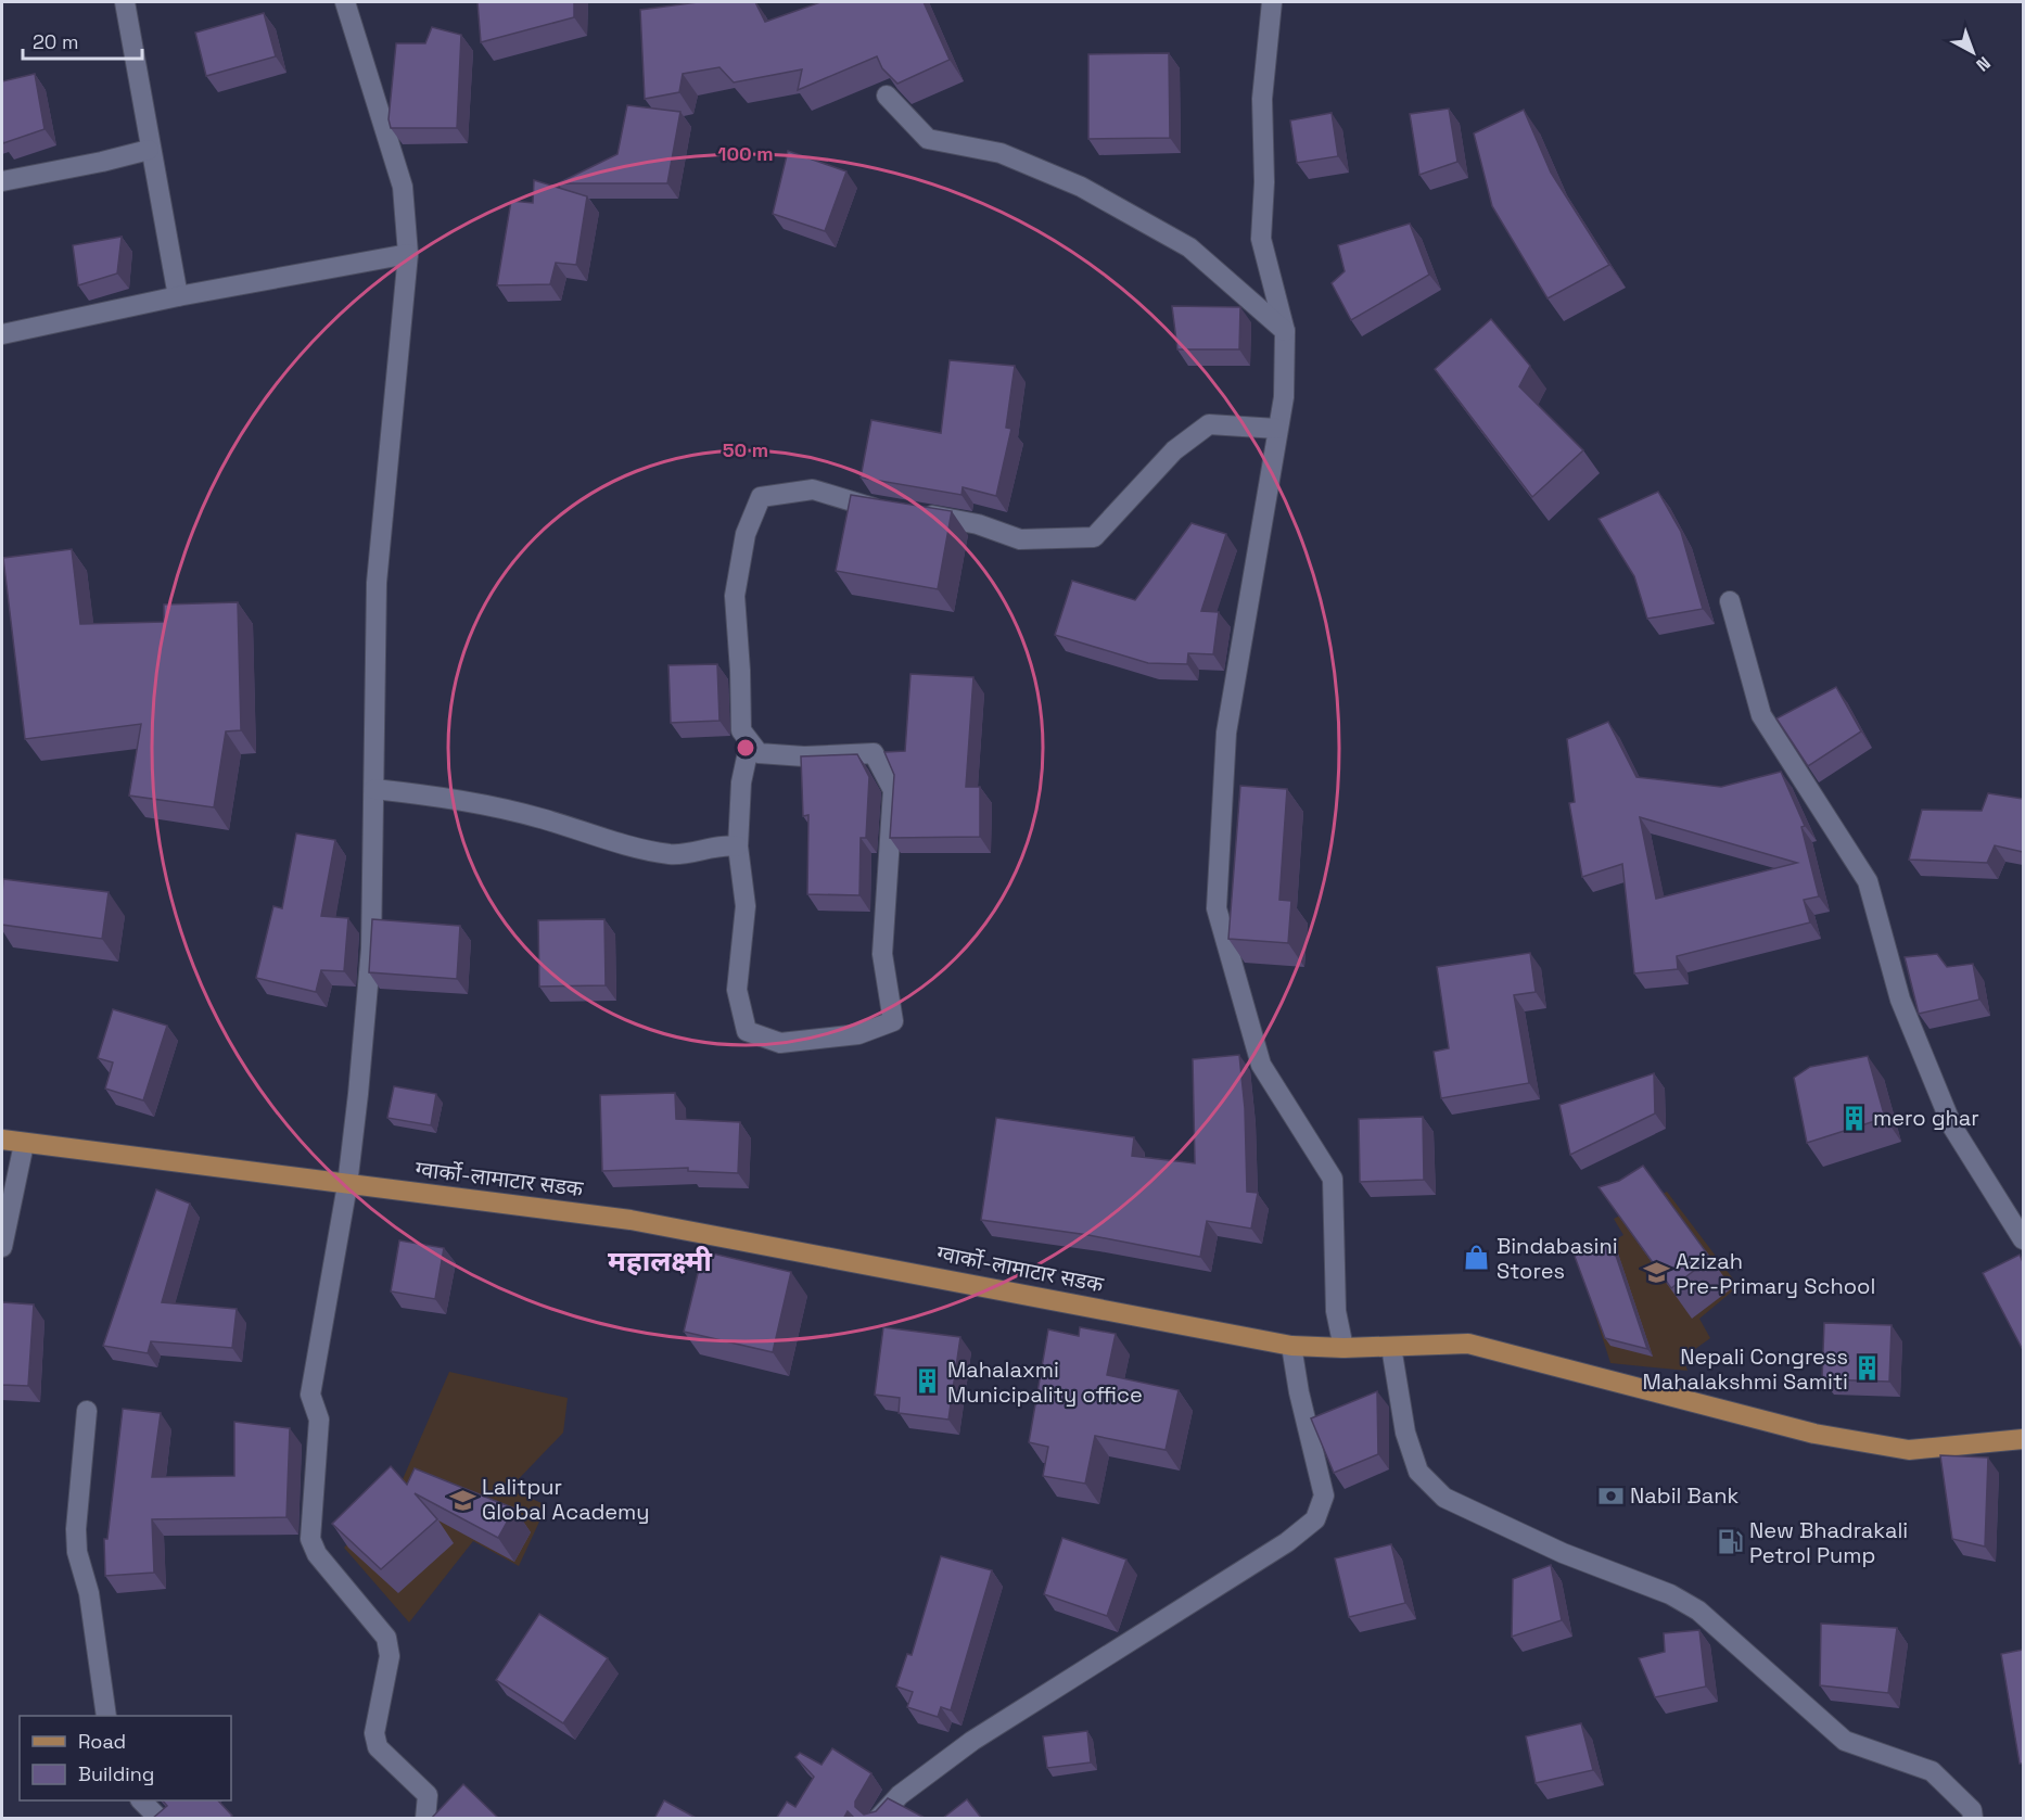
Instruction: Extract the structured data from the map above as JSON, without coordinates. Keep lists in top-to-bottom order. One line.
{"streets":{"main road":["ग्वार्को-लामाटार सडक"]},"districts":["महालक्ष्मी"],"places":{"building":["mero ghar","Nepali Congress Mahalakshmi Samiti","Mahalaxmi Municipality office"],"shop":["Bindabasini Stores"],"school or university":["Azizah Pre-Primary School","Lalitpur Global Academy"],"bank":["Nabil Bank"],"fuel station":["New Bhadrakali Petrol Pump"]},"legend":["Road","Building"],"scale_bar":"20 m","north":"bottom right","rings":["100 m","50 m"]}
